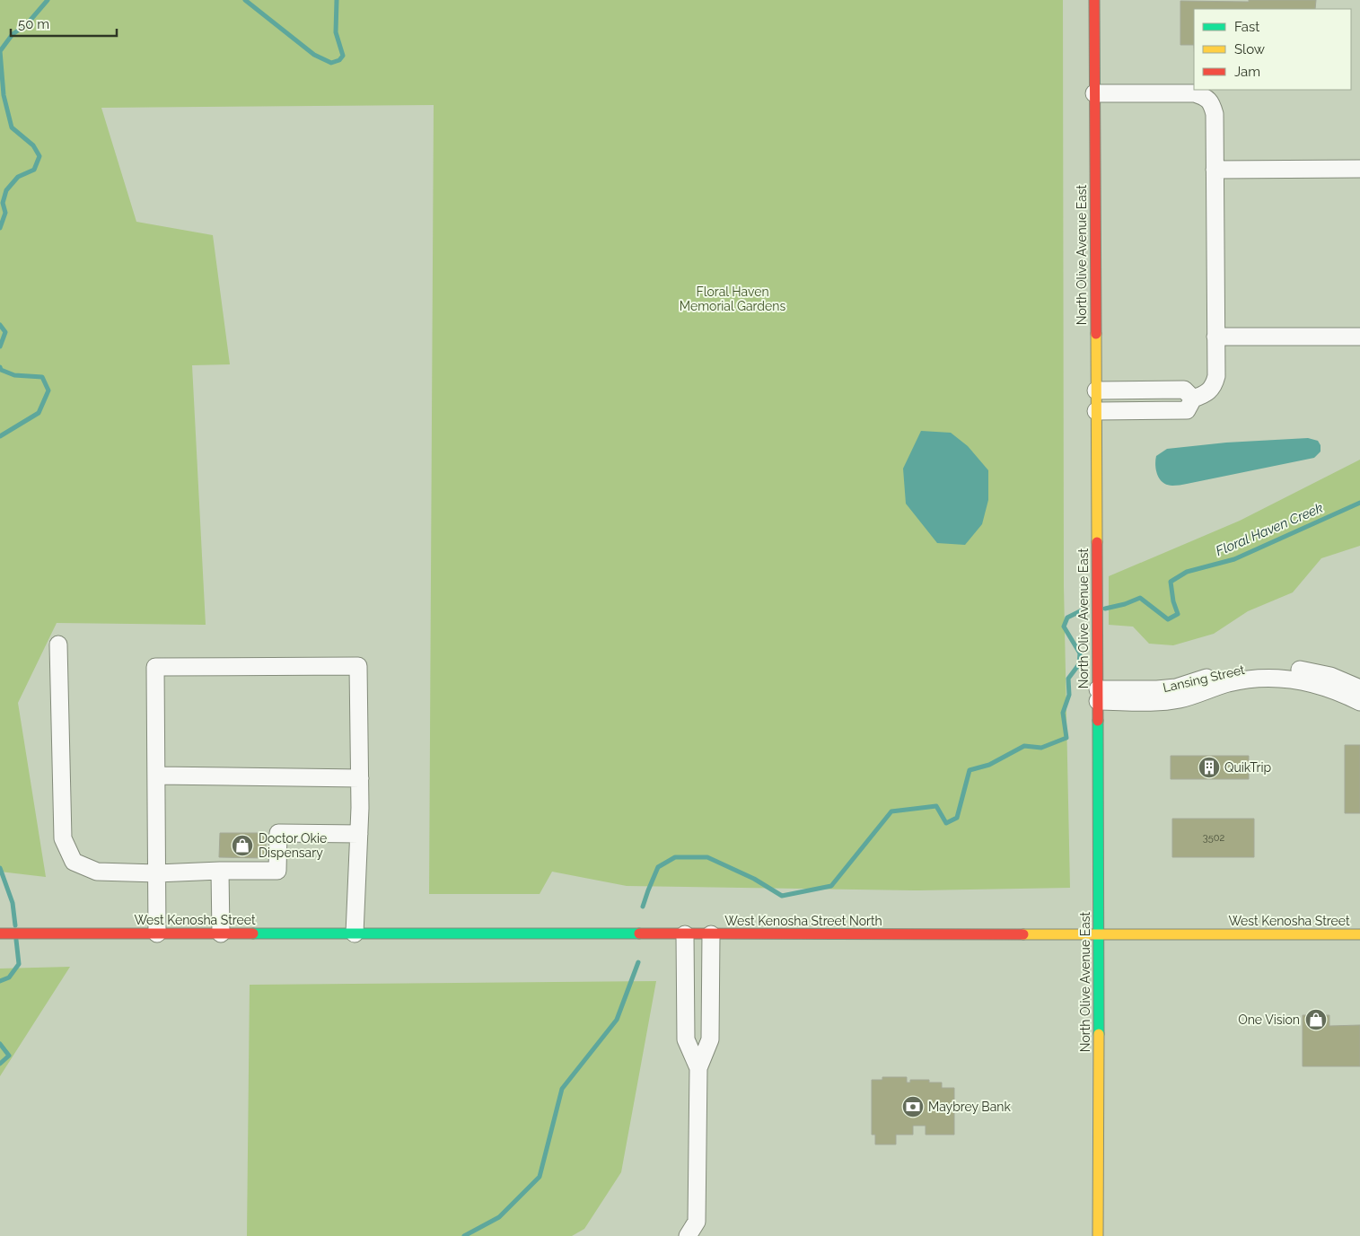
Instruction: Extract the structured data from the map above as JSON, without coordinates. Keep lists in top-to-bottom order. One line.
{"streets":{"main road":["North Olive Avenue East","West Kenosha Street","West Kenosha Street North"],"street":["Lansing Street"]},"crossings":[["North Olive Avenue East","Lansing Street"],["North Olive Avenue East","West Kenosha Street North"],["West Kenosha Street","West Kenosha Street North"]],"water":["Floral Haven Creek"],"parks":["Floral Haven Memorial Gardens"],"places":{"building":["QuikTrip"],"shop":["Doctor Okie Dispensary","One Vision"],"bank":["Maybrey Bank"]},"house_numbers":["3502"],"legend":["Fast","Slow","Jam"],"scale_bar":"50 m"}
